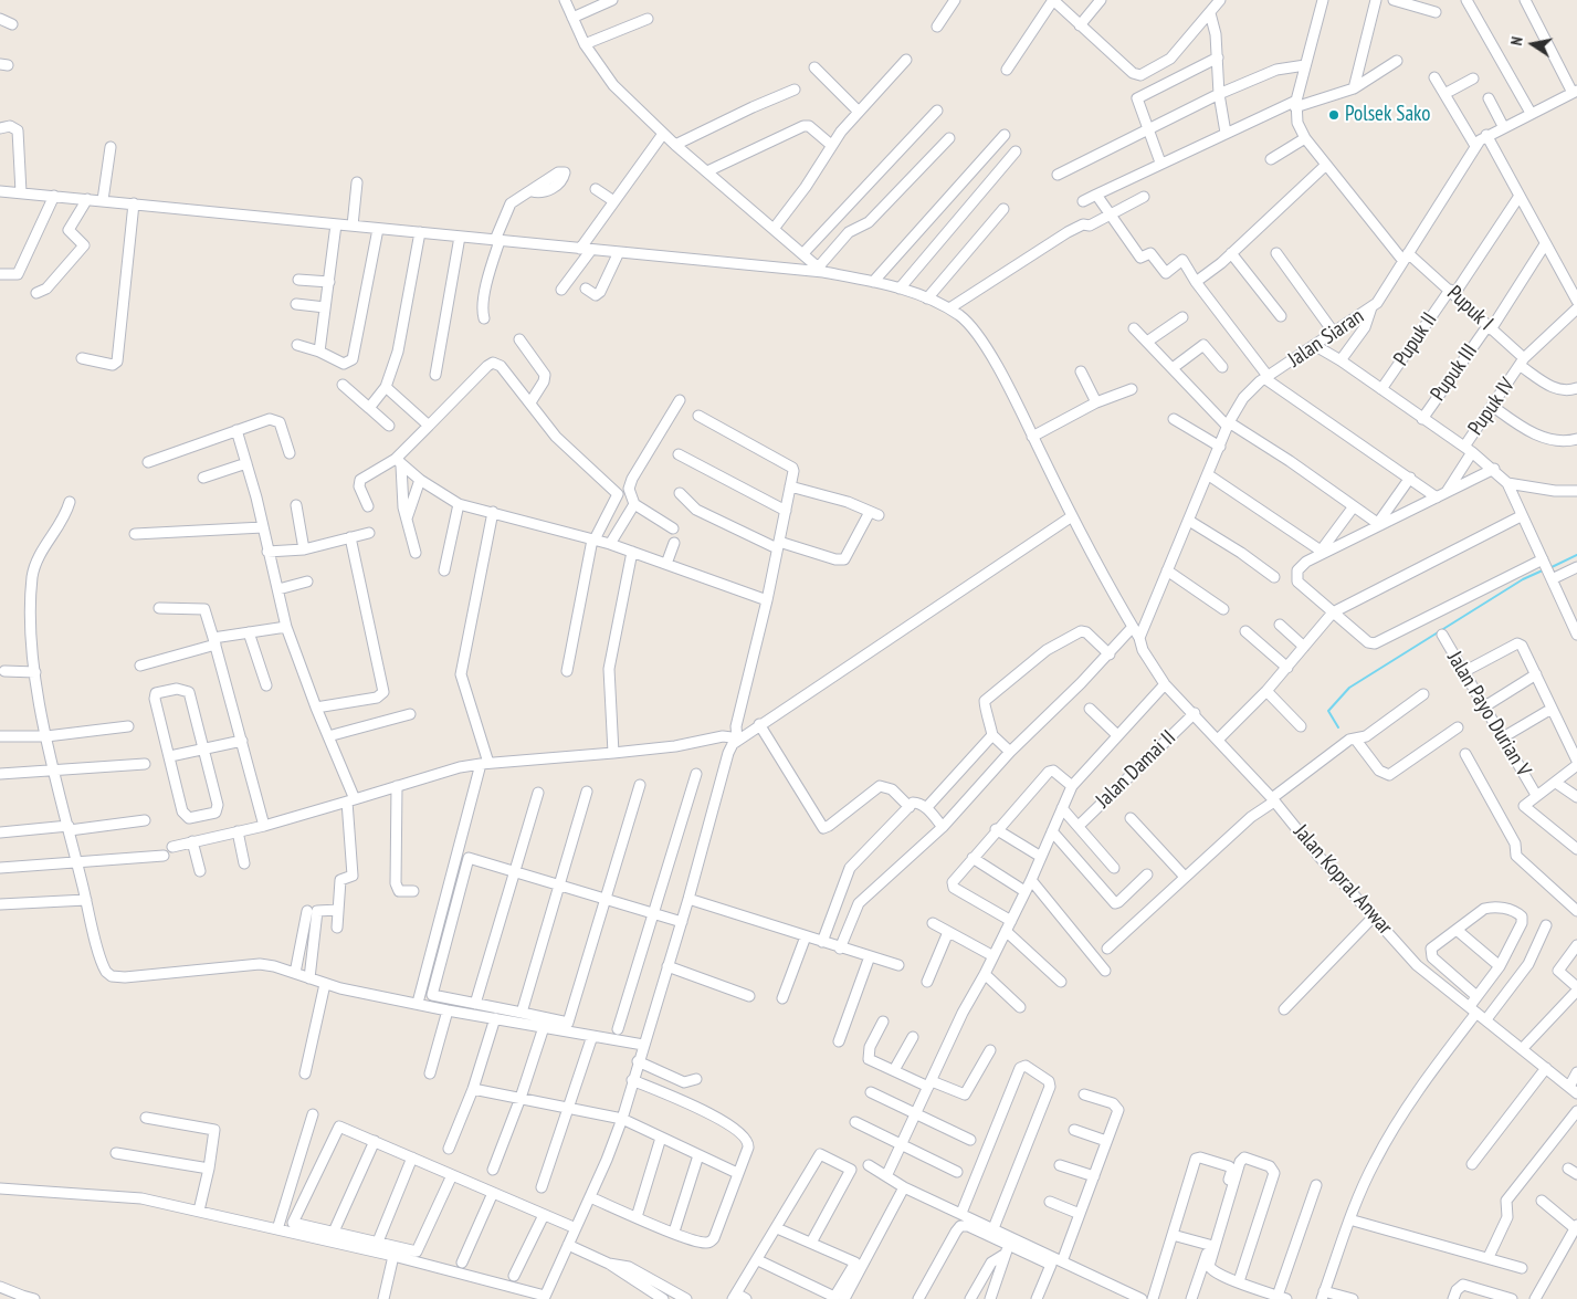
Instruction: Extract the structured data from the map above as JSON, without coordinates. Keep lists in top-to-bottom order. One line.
{"streets":{"street":["Pupuk I","Jalan Siaran","Pupuk II","Pupuk III","Pupuk IV","Jalan Payo Durian V","Jalan Damai II","Jalan Kopral Anwar"]},"crossings":[["Pupuk I","Jalan Siaran"],["Pupuk I","Pupuk II"],["Pupuk I","Pupuk III"],["Pupuk I","Pupuk IV"],["Jalan Siaran","Jalan Kopral Anwar"],["Jalan Damai II","Jalan Kopral Anwar"]],"places":["Polsek Sako"],"north":"left"}
